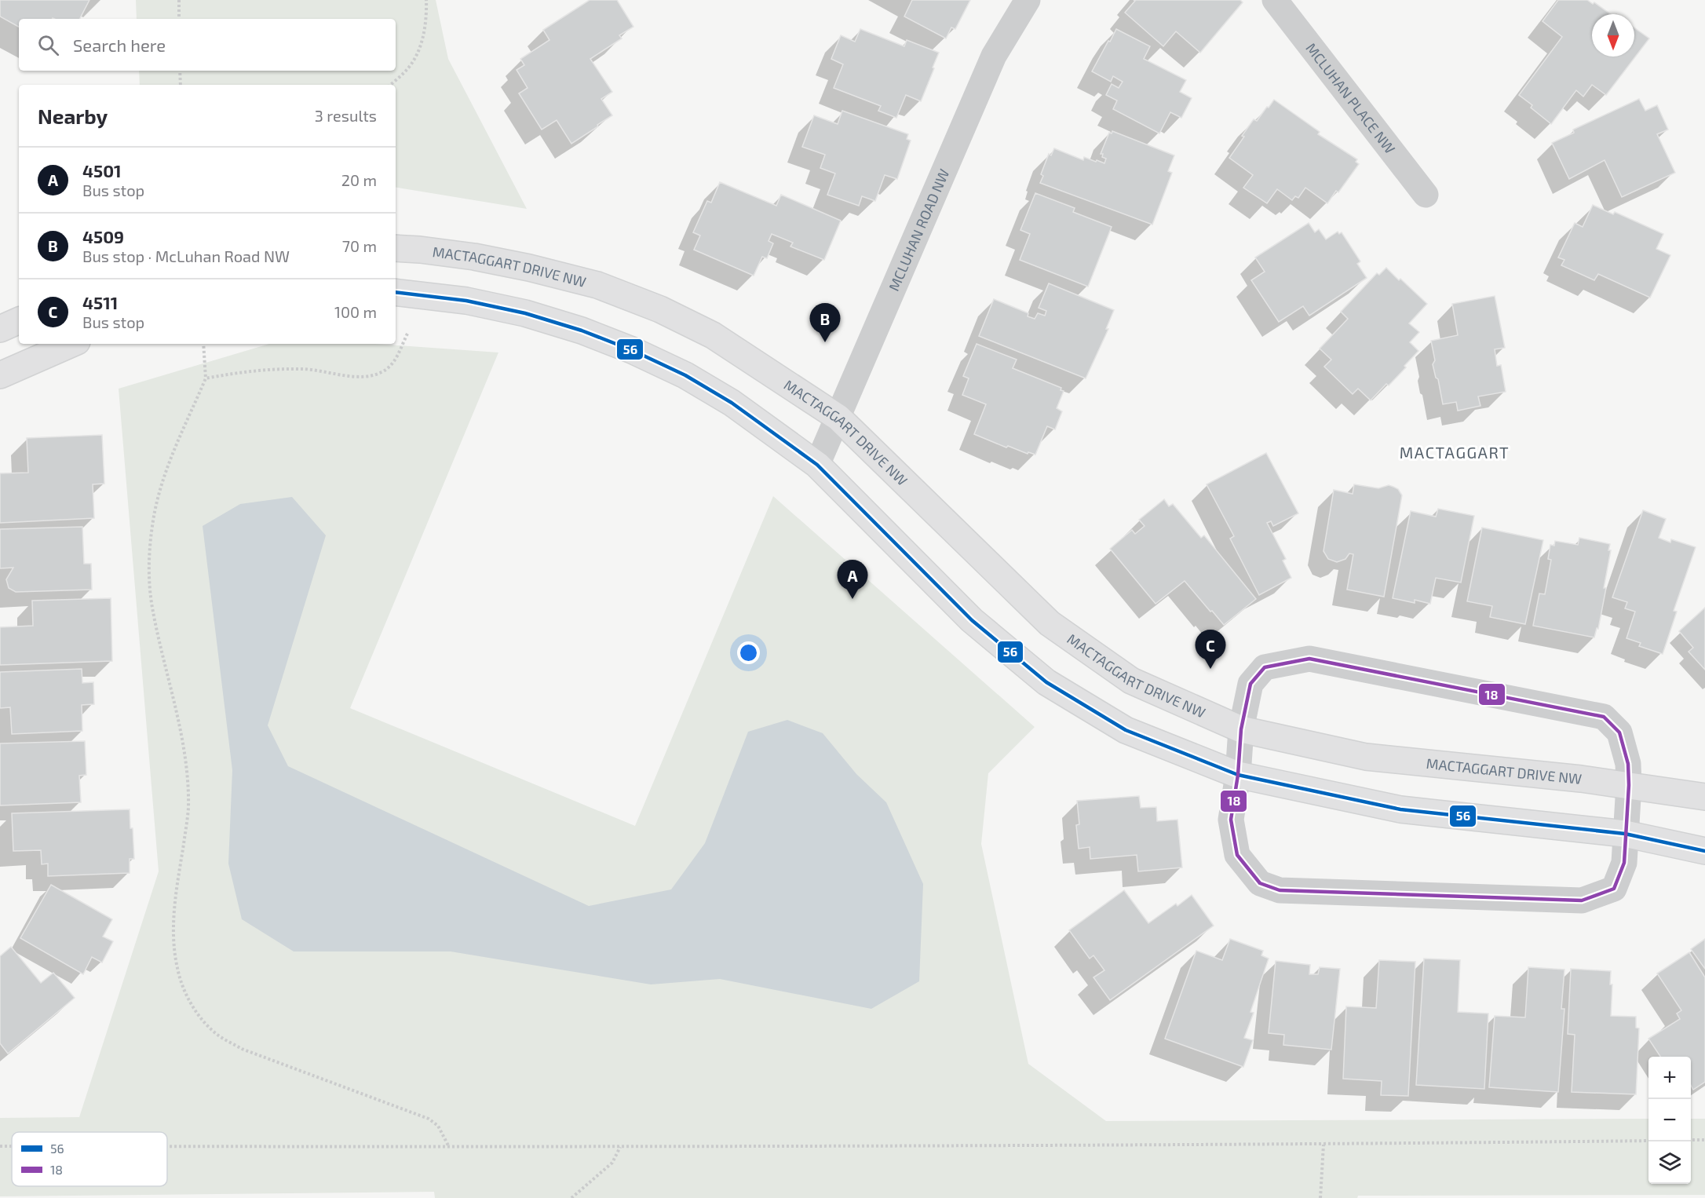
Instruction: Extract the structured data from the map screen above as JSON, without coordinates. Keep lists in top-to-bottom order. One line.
{"streets":{"street":["MCLUHAN PLACE NW","MCLUHAN ROAD NW","MACTAGGART DRIVE NW"]},"crossings":[["MCLUHAN ROAD NW","MACTAGGART DRIVE NW"]],"districts":["MACTAGGART"],"lines":["transit line 56","transit line 18"],"legend":["56","18"],"north":"bottom","page":{"search":"Search here","heading":["Nearby","3 results"],"list":[{"mark":"A","name":"4501","note":"Bus stop","value":"20 m"},{"mark":"B","name":"4509","note":"Bus stop · McLuhan Road NW","value":"70 m"},{"mark":"C","name":"4511","note":"Bus stop","value":"100 m"}],"pins":["B","A","C"],"map_buttons":["+","−"]}}
